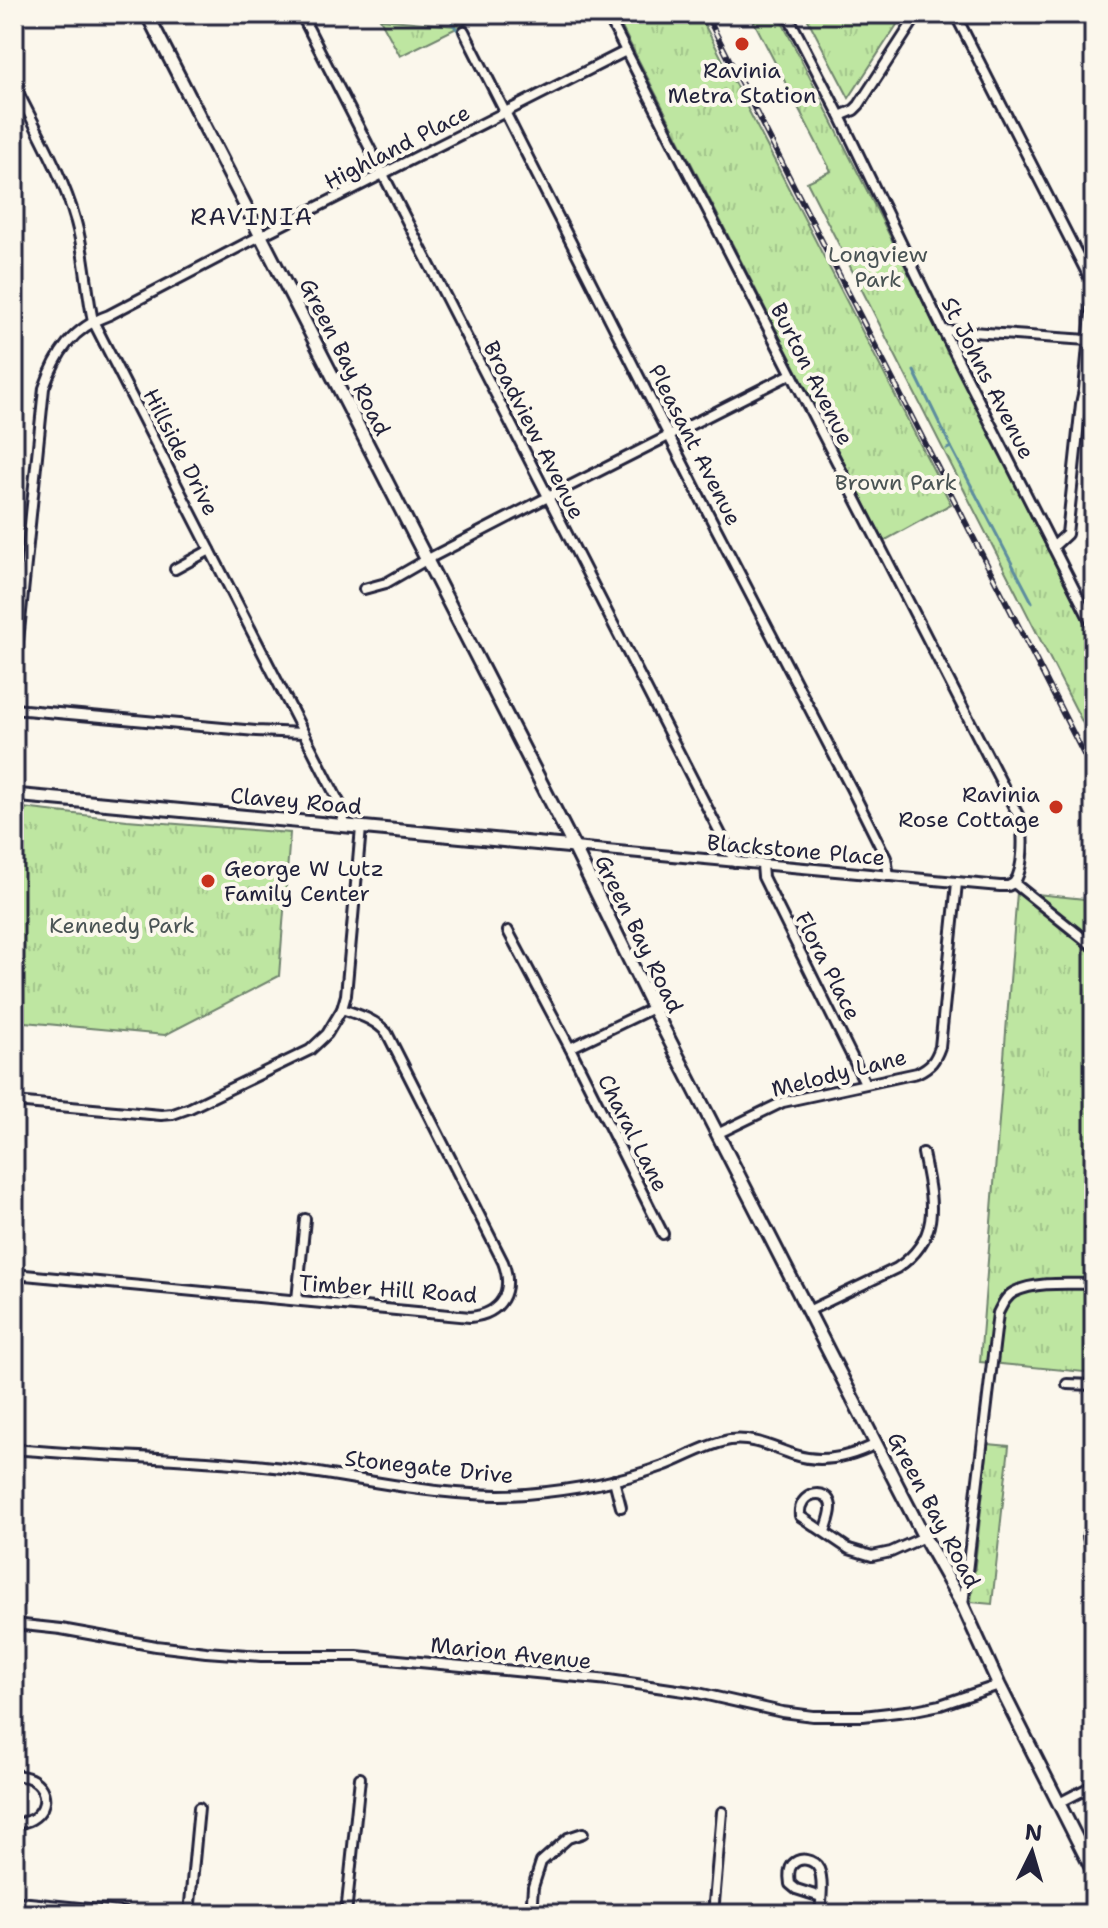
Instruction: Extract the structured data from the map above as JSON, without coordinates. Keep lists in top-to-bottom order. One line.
{"streets":{"main road":["Green Bay Road","Clavey Road"],"street":["Highland Place","Burton Avenue","St Johns Avenue","Broadview Avenue","Pleasant Avenue","Hillside Drive","Blackstone Place","Flora Place","Melody Lane","Charal Lane","Timber Hill Road","Stonegate Drive","Marion Avenue"]},"crossings":[["Highland Place","Green Bay Road"],["Highland Place","Burton Avenue"],["Highland Place","Broadview Avenue"],["Highland Place","Pleasant Avenue"],["Highland Place","Hillside Drive"],["Green Bay Road","Clavey Road"],["Green Bay Road","Blackstone Place"],["Green Bay Road","Melody Lane"],["Green Bay Road","Stonegate Drive"],["Green Bay Road","Marion Avenue"],["Burton Avenue","Blackstone Place"],["Broadview Avenue","Blackstone Place"],["Pleasant Avenue","Blackstone Place"],["Hillside Drive","Clavey Road"],["Clavey Road","Blackstone Place"],["Blackstone Place","Flora Place"],["Blackstone Place","Melody Lane"],["Flora Place","Melody Lane"]],"districts":["RAVINIA"],"parks":["Longview Park","Brown Park","Kennedy Park"],"places":["Ravinia Metra Station","Ravinia Rose Cottage","George W Lutz Family Center"],"north":"top"}
